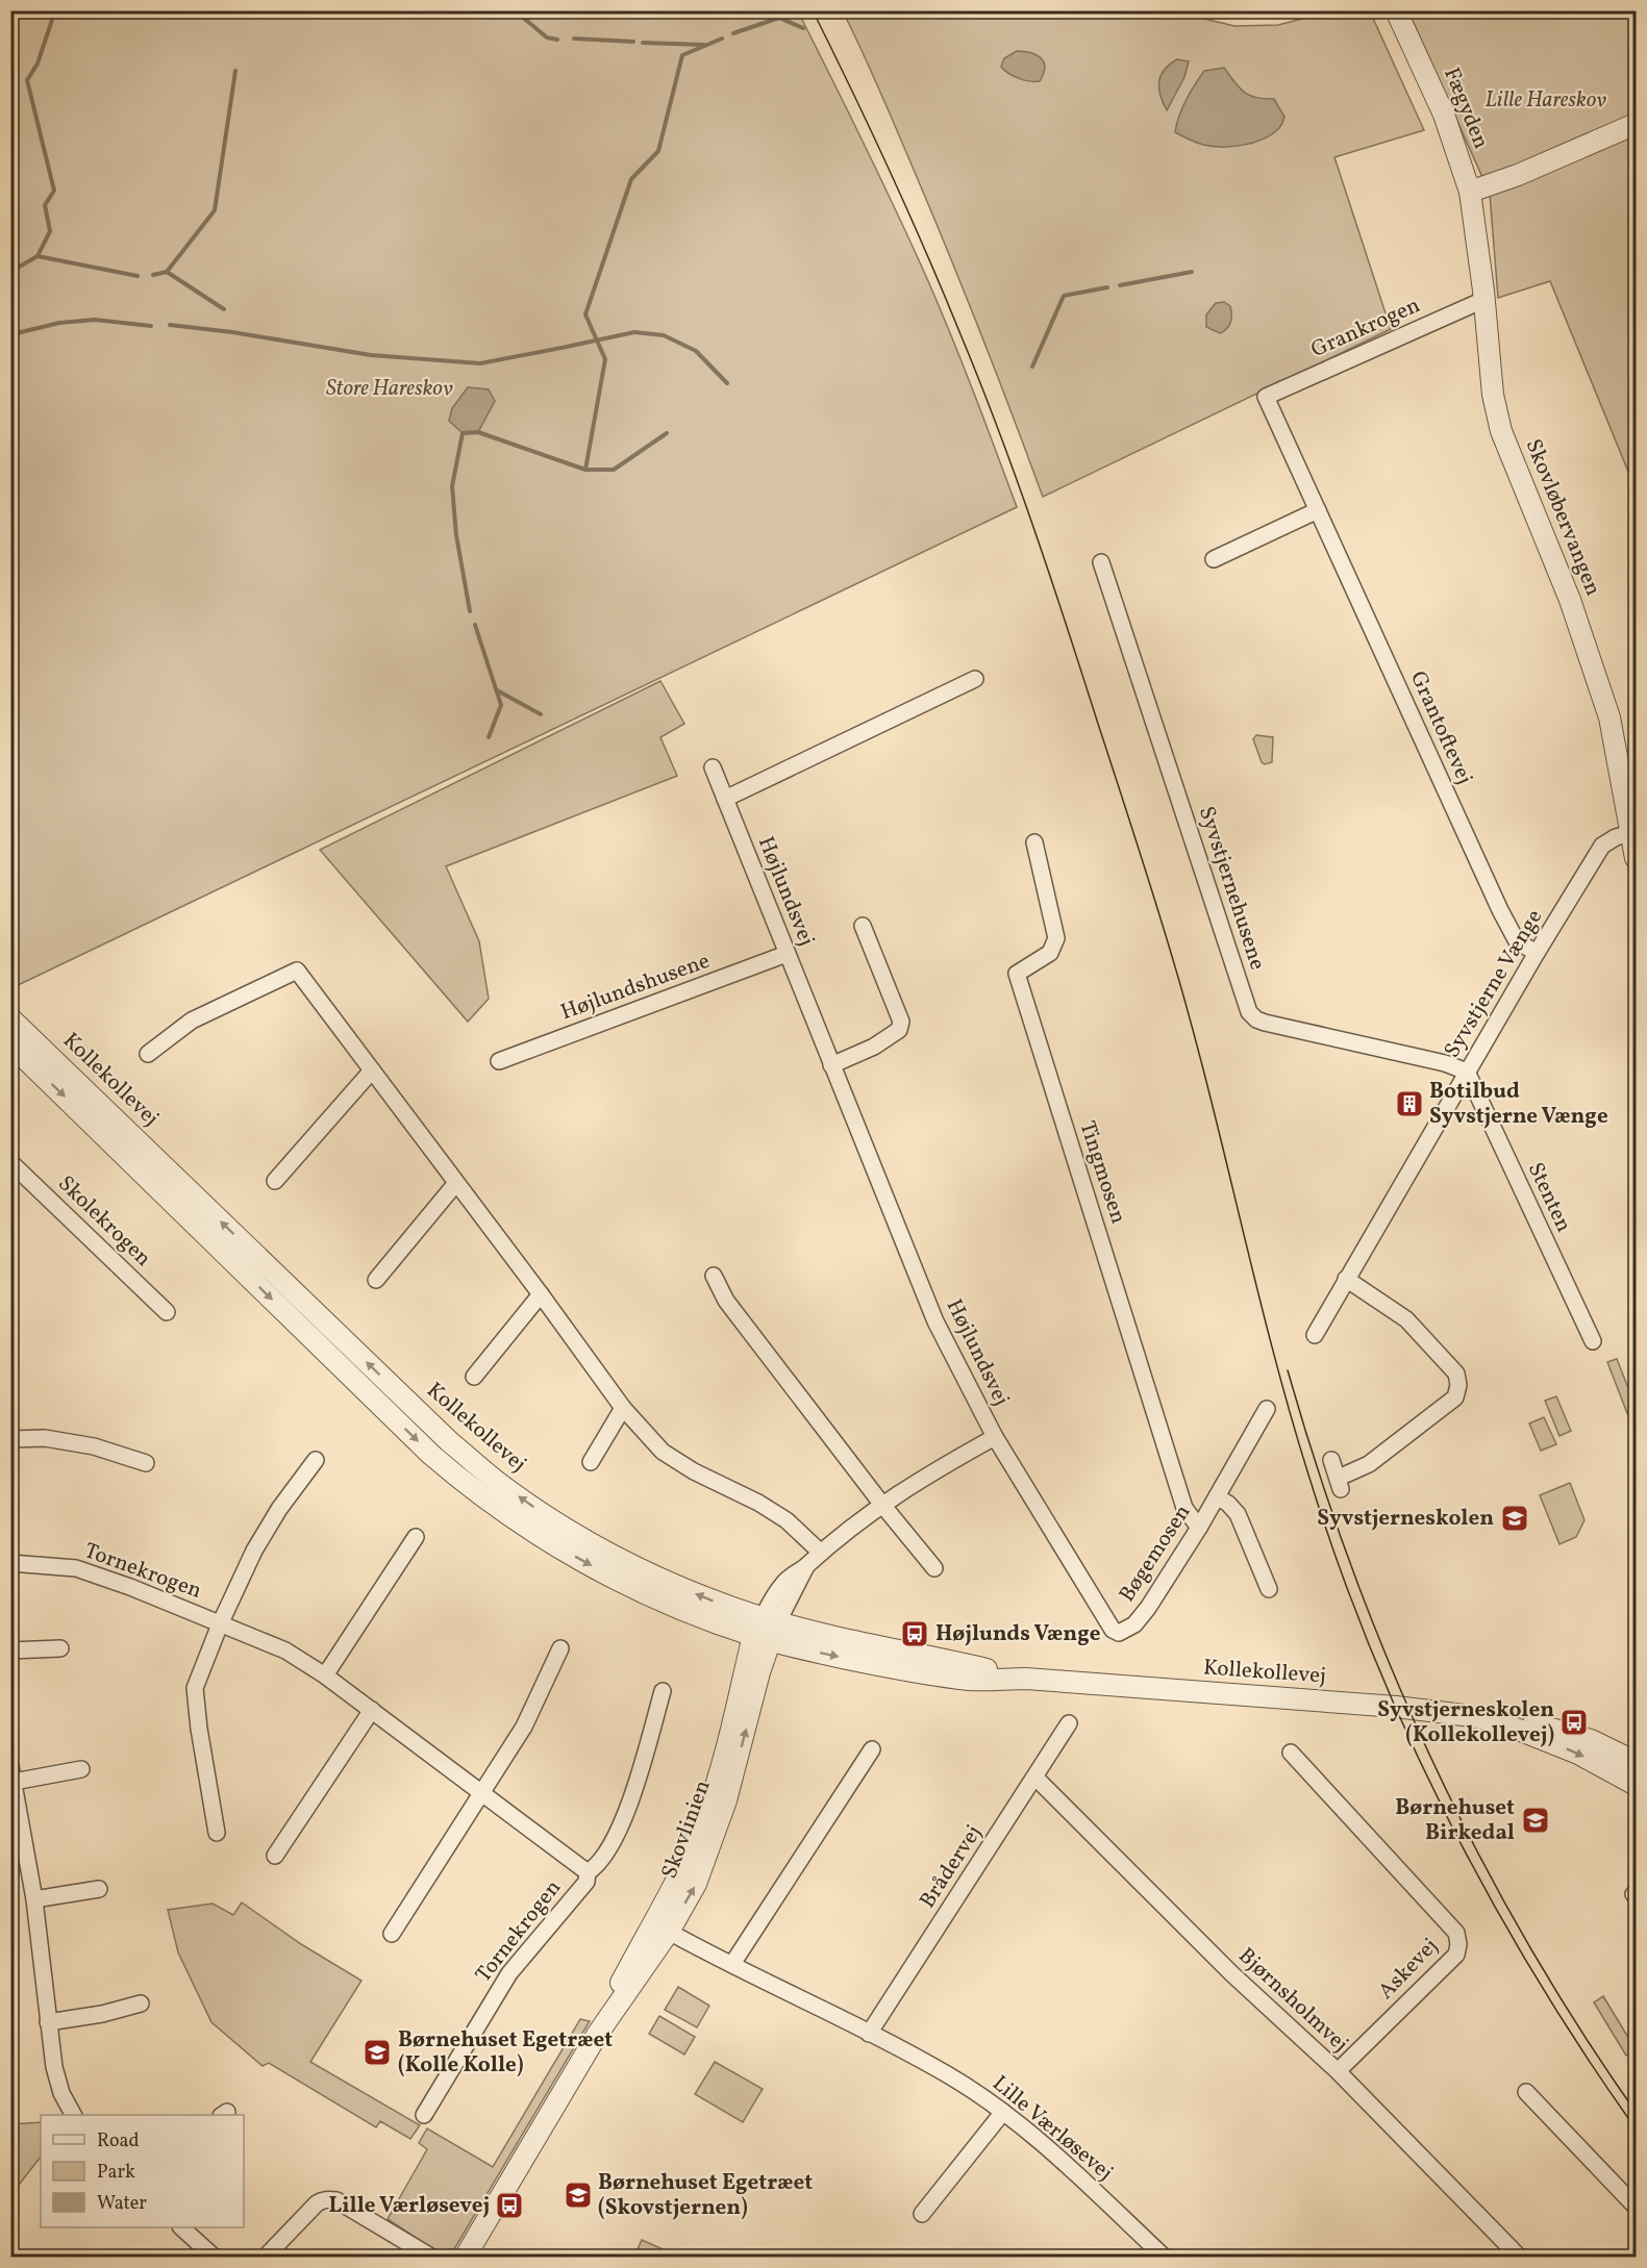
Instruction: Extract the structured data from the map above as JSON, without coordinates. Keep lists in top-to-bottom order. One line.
{"streets":{"street":["Fægyden","Grankrogen","Skovløbervangen","Grantoftevej","Syvstjernehusene","Højlundsvej","Syvstjerne Vænge","Højlundshusene","Kollekollevej","Tingmosen","Stenten","Skolekrogen","Bøgemosen","Tornekrogen","Skovlinien","Brådervej","Askevej","Bjørnsholmvej","Lille Værløsevej"]},"crossings":[["Fægyden","Skovløbervangen"],["Grankrogen","Skovløbervangen"],["Grankrogen","Grantoftevej"],["Skovløbervangen","Syvstjerne Vænge"],["Grantoftevej","Syvstjerne Vænge"],["Syvstjernehusene","Syvstjerne Vænge"],["Syvstjernehusene","Stenten"],["Højlundsvej","Højlundshusene"],["Højlundsvej","Bøgemosen"],["Syvstjerne Vænge","Stenten"],["Kollekollevej","Skovlinien"],["Tingmosen","Bøgemosen"],["Skovlinien","Lille Værløsevej"],["Brådervej","Bjørnsholmvej"],["Brådervej","Lille Værløsevej"],["Askevej","Bjørnsholmvej"]],"parks":["Lille Hareskov","Store Hareskov"],"places":{"building":["Botilbud Syvstjerne Vænge"],"school or university":["Syvstjerneskolen","Børnehuset Birkedal","Børnehuset Egetræet (Kolle Kolle)","Børnehuset Egetræet (Skovstjernen)"],"bus stop":["Højlunds Vænge","Syvstjerneskolen (Kollekollevej)","Lille Værløsevej"]},"legend":["Road","Park","Water"]}
